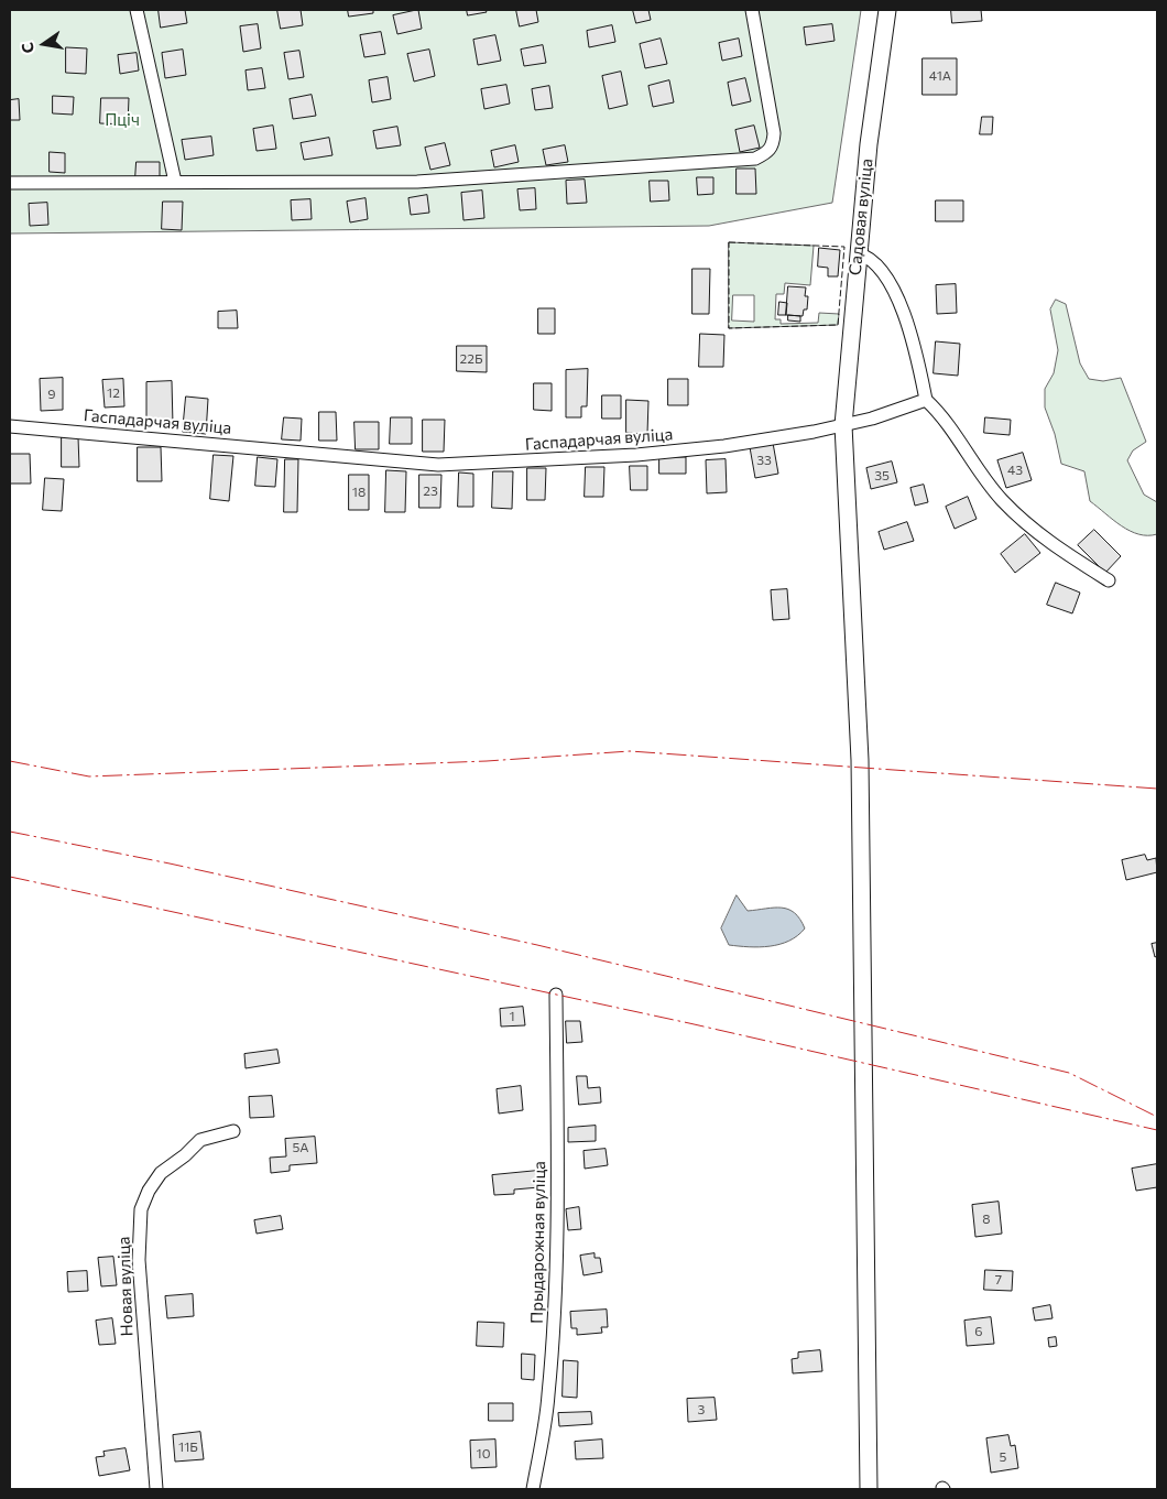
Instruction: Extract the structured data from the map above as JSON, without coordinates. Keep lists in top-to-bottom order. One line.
{"streets":{"street":["Садовая вуліца","Гаспадарчая вуліца","Прыдарожная вуліца","Новая вуліца"]},"crossings":[["Садовая вуліца","Гаспадарчая вуліца"]],"parks":["Пціч"],"house_numbers":["41А","22Б","12","9","33","43","35","23","18","1","5А","8","7","6","3","11Б","10","5"],"north":"left"}
